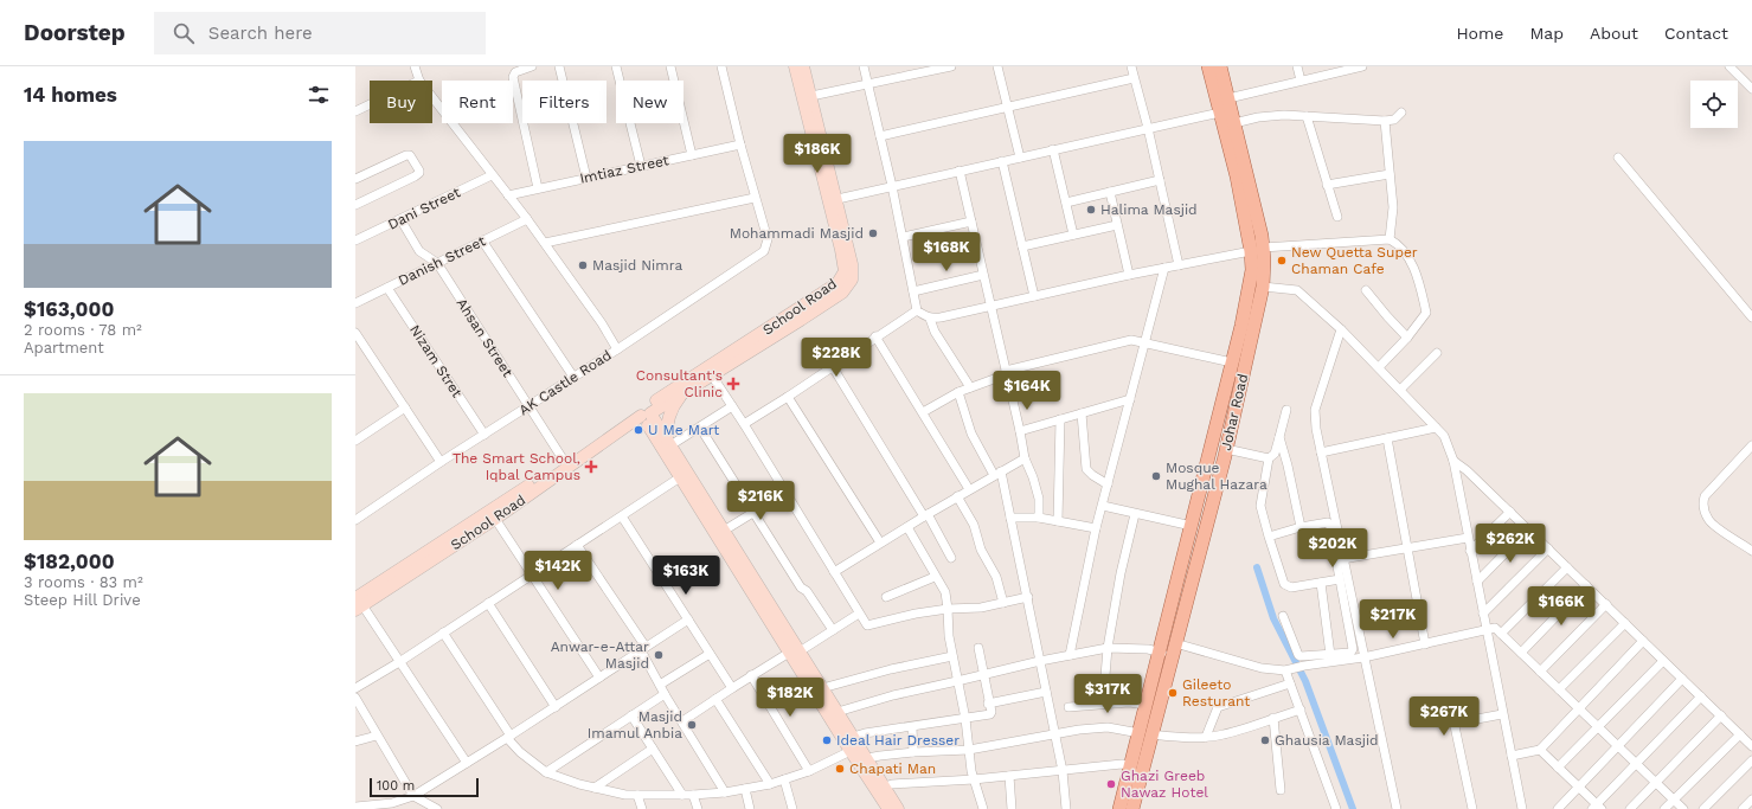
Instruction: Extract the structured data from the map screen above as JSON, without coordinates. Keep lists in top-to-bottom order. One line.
{"streets":{"main road":["Johar Road"],"street":["Imtiaz Street","Dani Street","Danish Street","School Road","Ahsan Street","Nizam Stret","AK Castle Road"]},"crossings":[["Dani Street","Ahsan Street"],["Danish Street","Ahsan Street"],["Danish Street","Nizam Stret"],["School Road","Ahsan Street"],["Ahsan Street","AK Castle Road"],["Nizam Stret","AK Castle Road"]],"places":{"other":["Halima Masjid","Mohammadi Masjid","New Quetta Super Chaman Cafe","Masjid Nimra","U Me Mart","Mosque Mughal Hazara","Anwar-e-Attar Masjid","Gileeto Resturant","Masjid Imamul Anbia","Ideal Hair Dresser","Ghausia Masjid","Chapati Man","Ghazi Greeb Nawaz Hotel"],"health":["Consultant's Clinic","The Smart School, Iqbal Campus"]},"scale_bar":"100 m","page":{"header":"Doorstep","search":"Search here","nav":["Home","Map","About","Contact"],"heading":"14 homes","chip":["Buy","Rent","Filters","New"],"list":[{"name":"$163,000","note":"2 rooms · 78 m² · Apartment"},{"name":"$182,000","note":"3 rooms · 83 m² · Steep Hill Drive"}],"price":["$186K","$168K","$228K","$164K","$216K","$262K","$202K","$142K","$163K","$166K","$217K","$317K","$182K","$267K"],"scale":"100 m"}}
